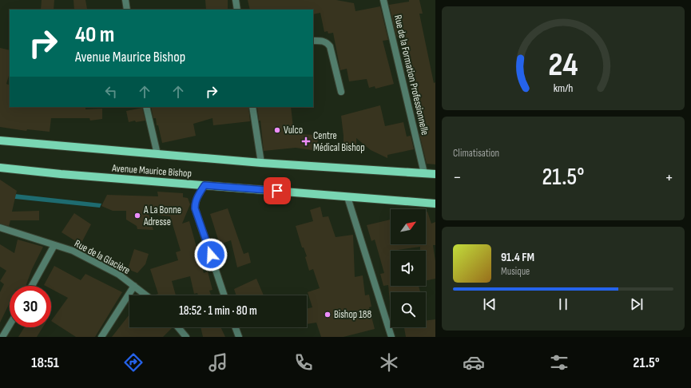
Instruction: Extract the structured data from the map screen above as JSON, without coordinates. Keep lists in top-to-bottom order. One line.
{"streets":{"main road":["Avenue Maurice Bishop"],"street":["Rue de la Formation Professionnelle","Rue de la Glacière"]},"crossings":[["Rue de la Formation Professionnelle","Avenue Maurice Bishop"]],"places":{"other":["Vulco","A La Bonne Adresse","Bishop 188"],"health":["Centre Médical Bishop"]},"north":"top right","page":{"turn":["40 m","Avenue Maurice Bishop"],"tile":"Climatisation","heat":["−","21.5°","+"],"song":["91.4 FM","Musique"],"limit":"30","trip":"18:52 · 1 min · 80 m","tabs":["18:51","21.5°"],"gauge":["24","km/h"]}}
